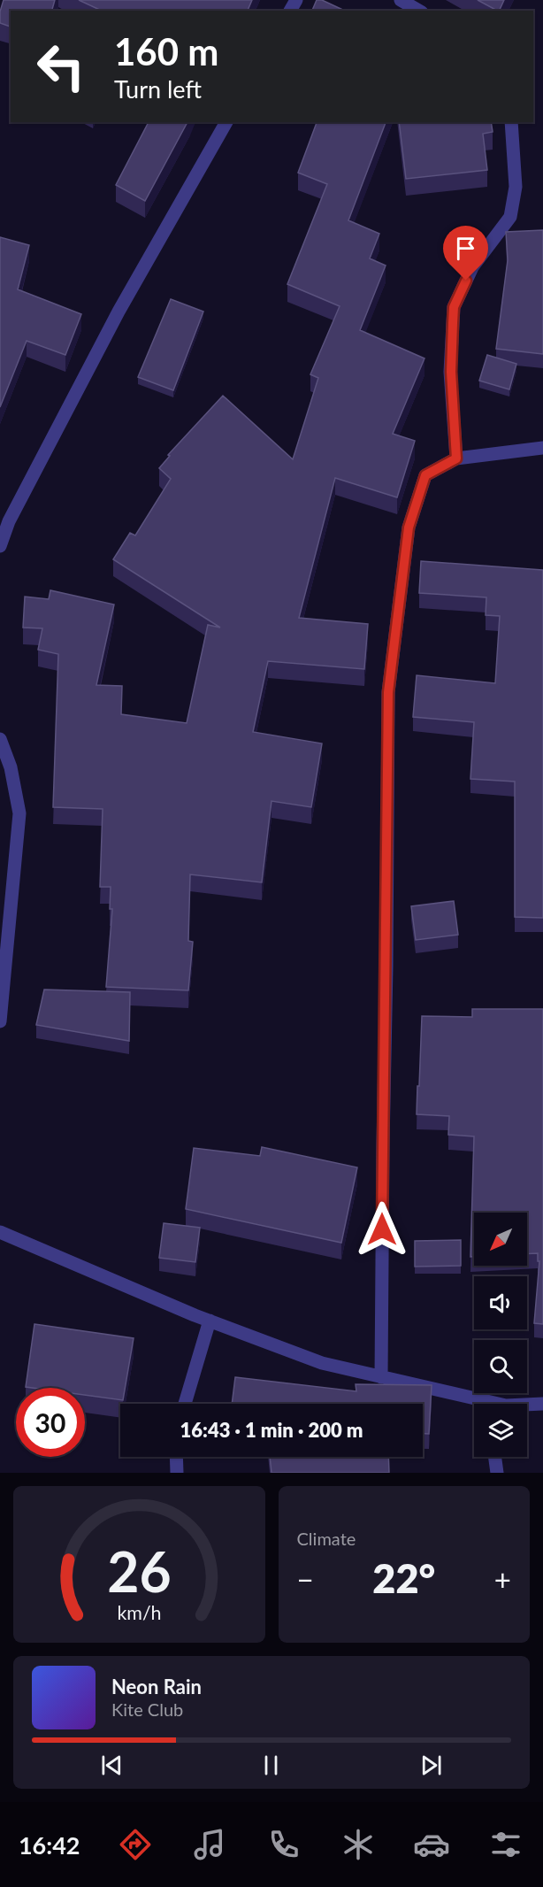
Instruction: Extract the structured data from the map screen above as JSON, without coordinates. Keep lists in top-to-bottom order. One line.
{"north":"bottom left","page":{"turn":["160 m","Turn left"],"limit":"30","trip":"16:43 · 1 min · 200 m","tile":"Climate","heat":["−","22°","+"],"song":["Neon Rain","Kite Club"],"tabs":"16:42","gauge":["26","km/h"]}}
